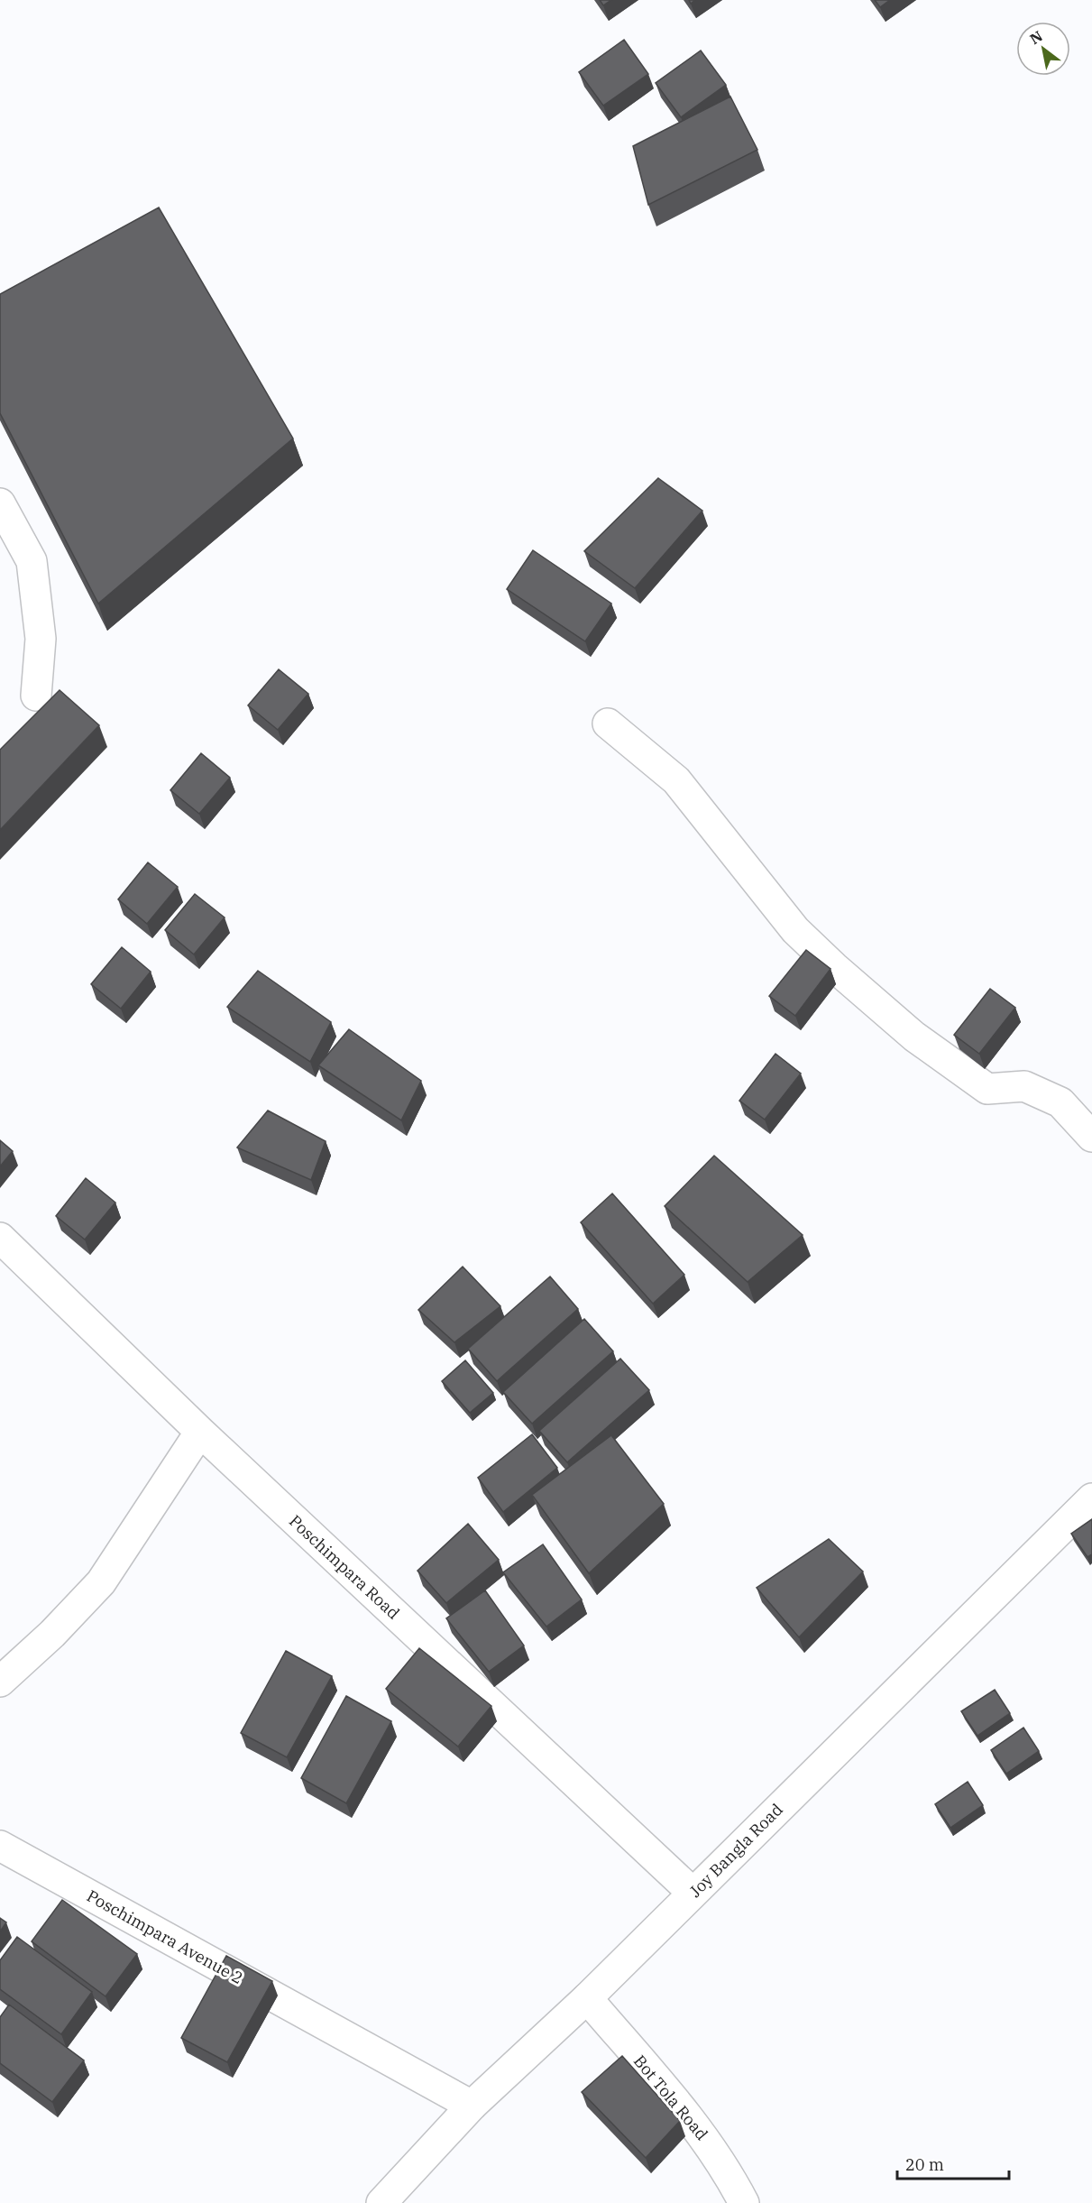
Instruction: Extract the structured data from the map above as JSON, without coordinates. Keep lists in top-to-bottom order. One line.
{"streets":{"street":["Poschimpara Road","Joy Bangla Road","Poschimpara Avenue 2","Bot Tola Road"]},"crossings":[["Poschimpara Road","Joy Bangla Road"],["Joy Bangla Road","Poschimpara Avenue 2"],["Joy Bangla Road","Bot Tola Road"]],"scale_bar":"20 m","north":"top left"}
